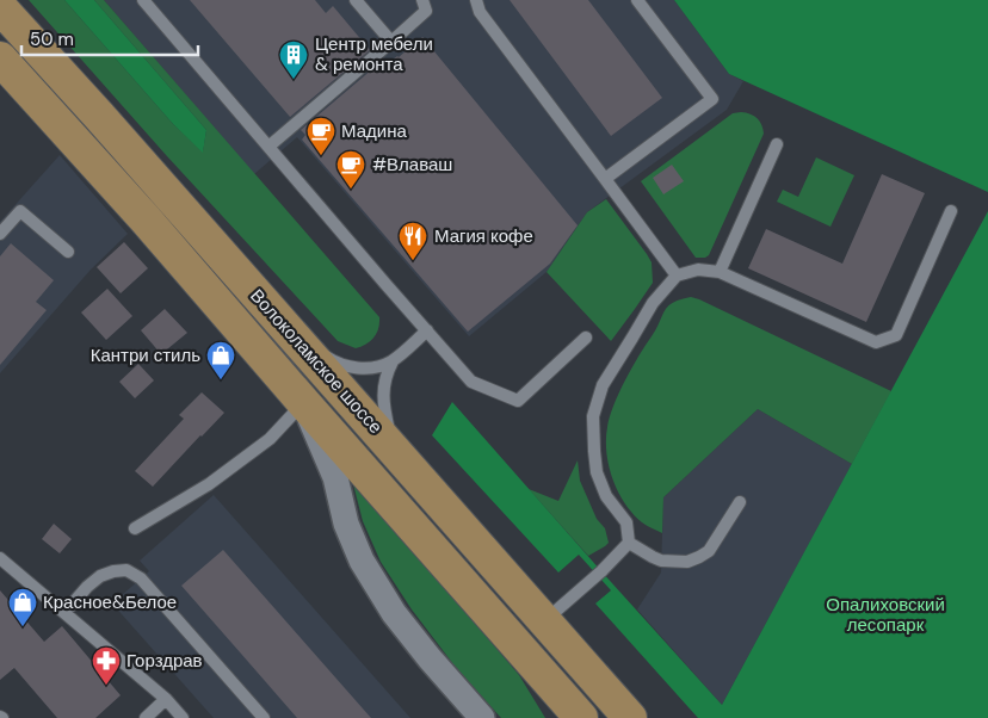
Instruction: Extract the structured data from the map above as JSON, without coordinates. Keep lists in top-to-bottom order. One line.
{"streets":{"main road":["Волоколамское шоссе"]},"parks":["Опалиховский лесопарк"],"places":{"building":["Центр мебели & ремонта"],"cafe":["Мадина","#Влаваш"],"restaurant":["Магия кофе"],"shop":["Кантри стиль","Красное&Белое"],"pharmacy":["Горздрав"]},"scale_bar":"50 m"}
